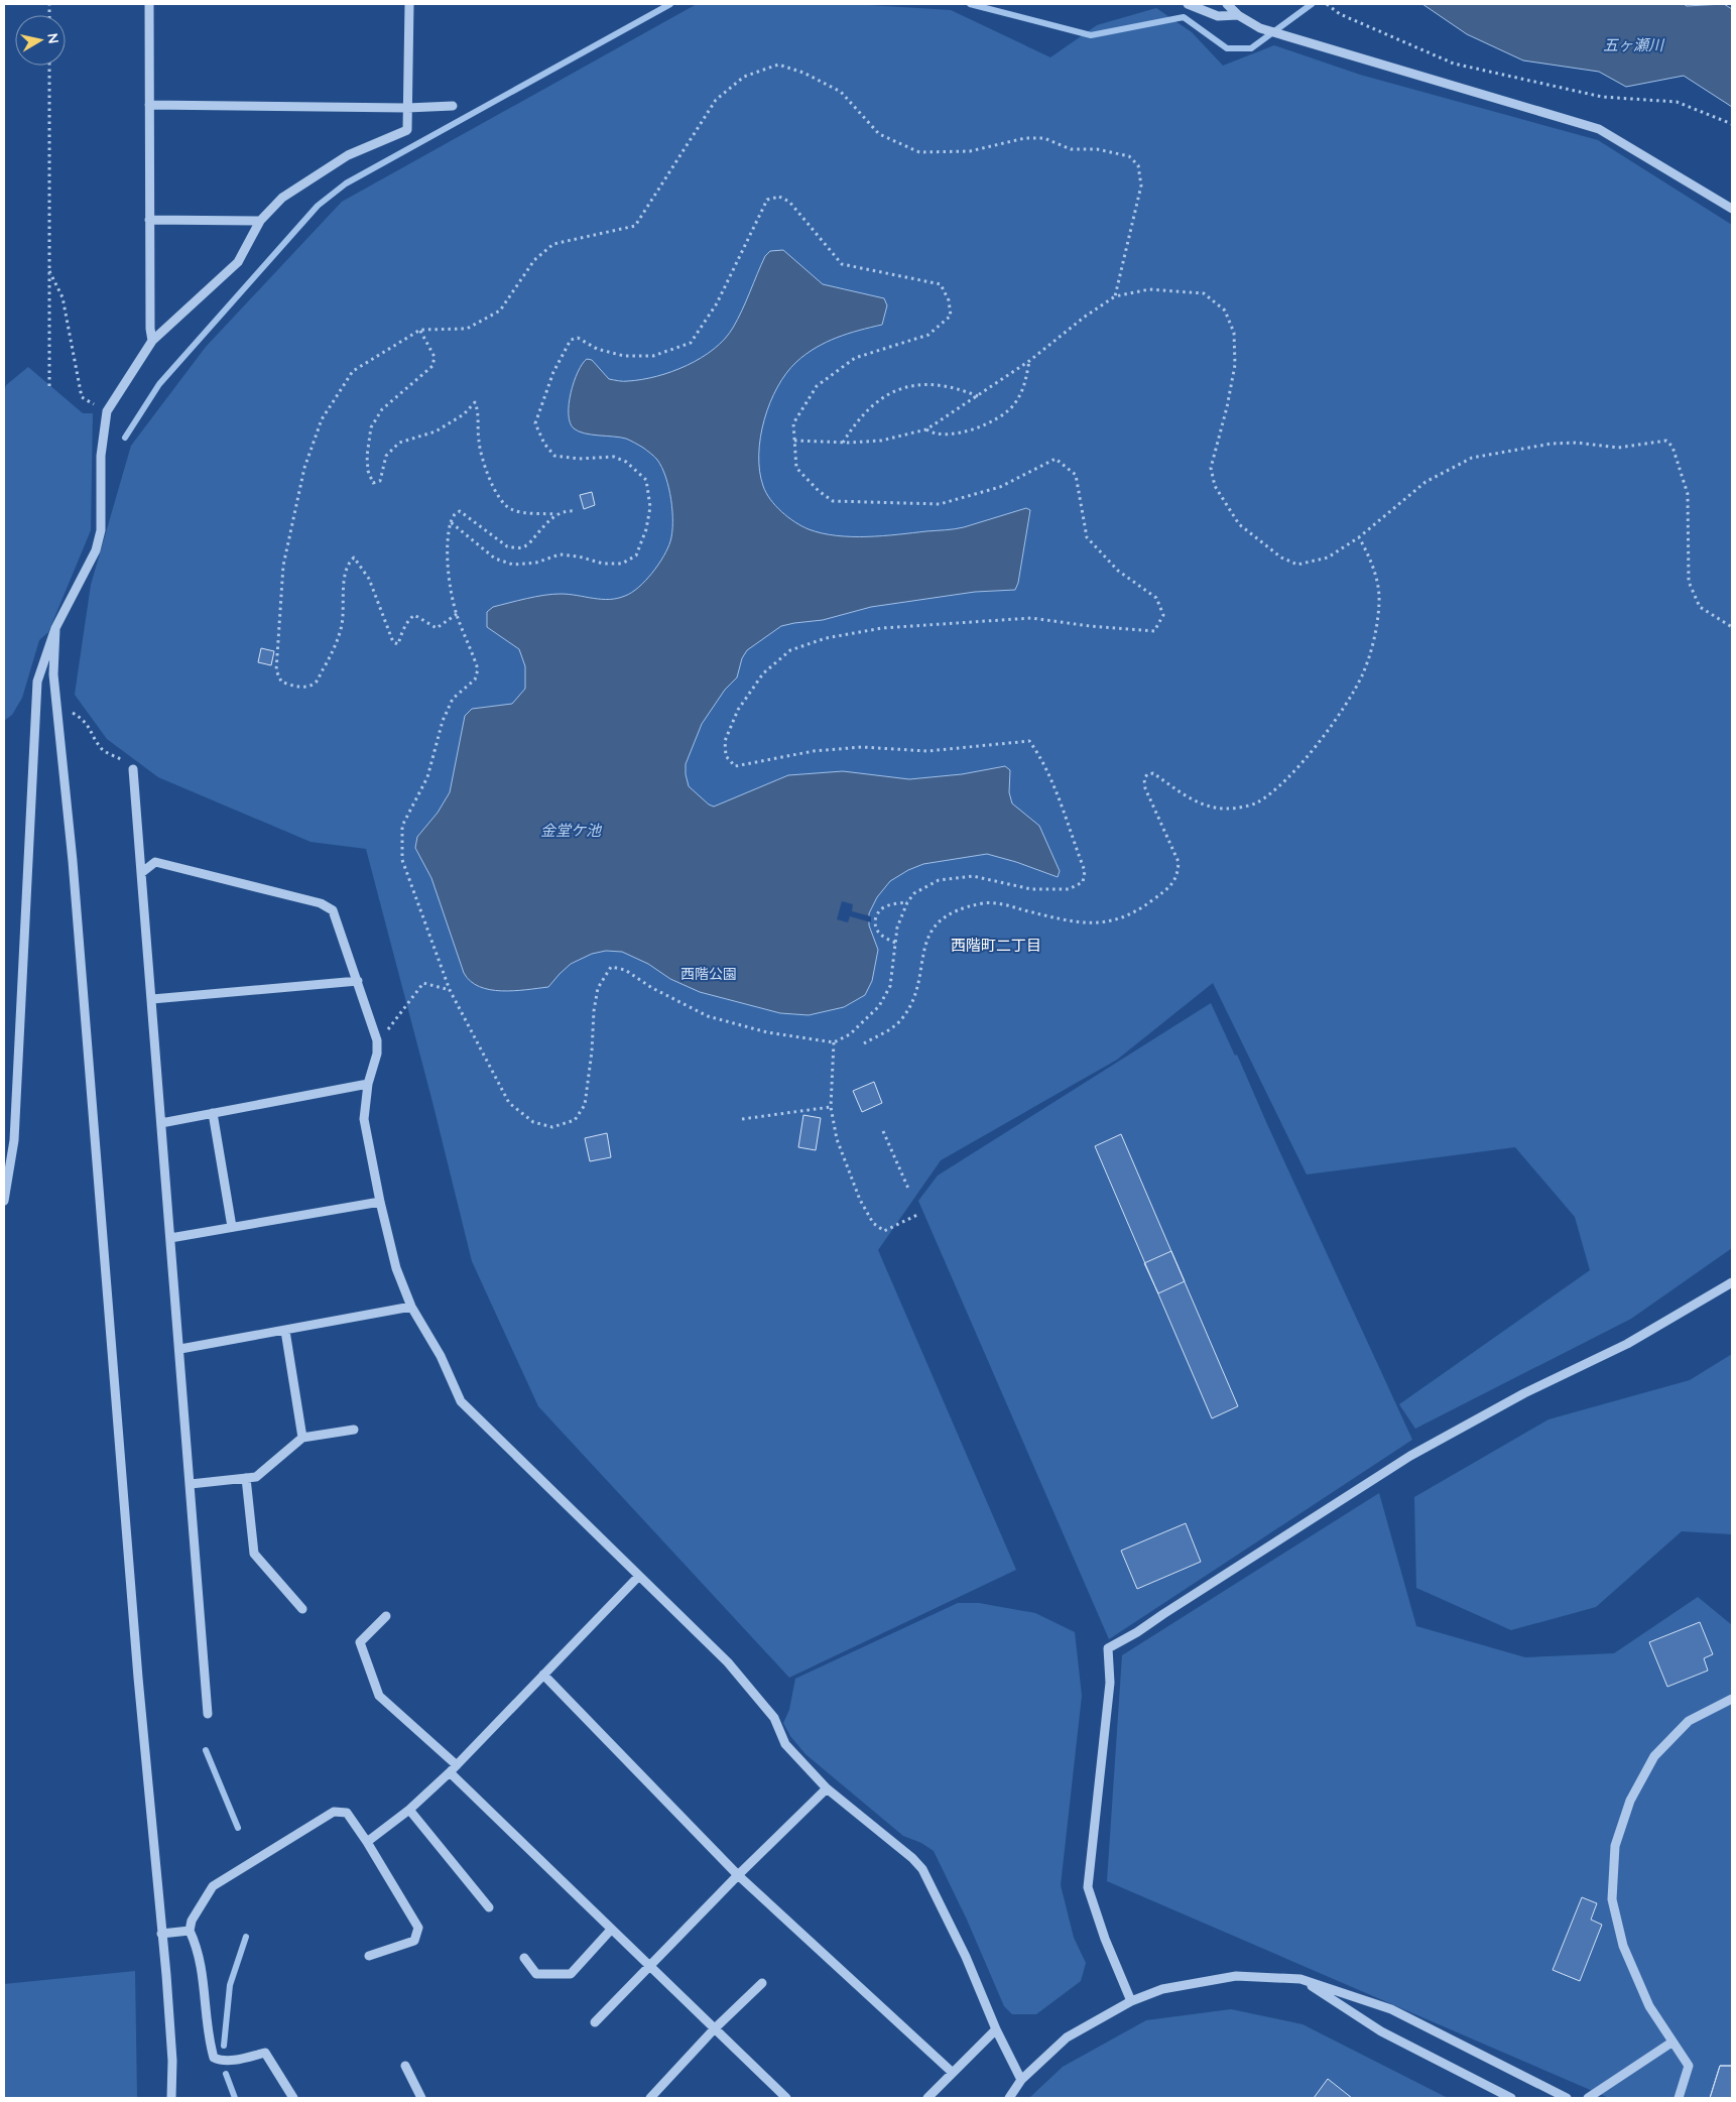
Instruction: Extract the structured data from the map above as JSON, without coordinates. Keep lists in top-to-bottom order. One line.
{"districts":["西階町二丁目"],"water":["五ヶ瀬川","金堂ケ池"],"parks":["西階公園"],"north":"right"}
